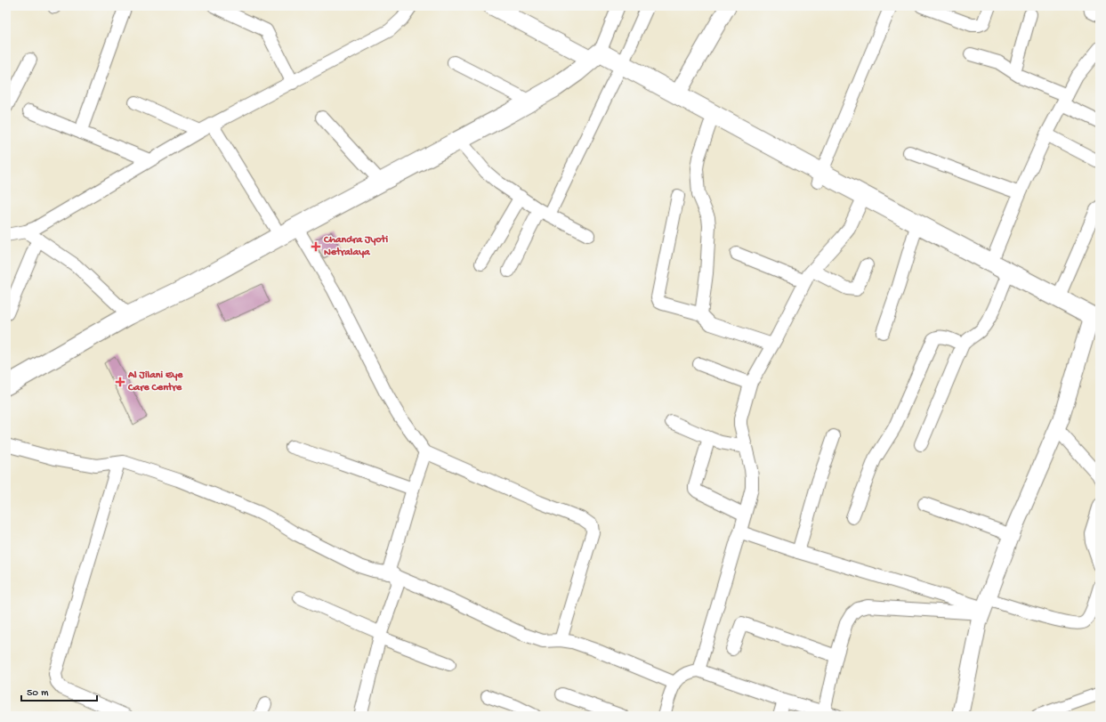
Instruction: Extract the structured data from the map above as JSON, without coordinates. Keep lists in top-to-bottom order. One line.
{"places":{"health":["Chandra Jyoti Netralaya","Al Jilani Eye Care Centre"]},"scale_bar":"50 m"}
